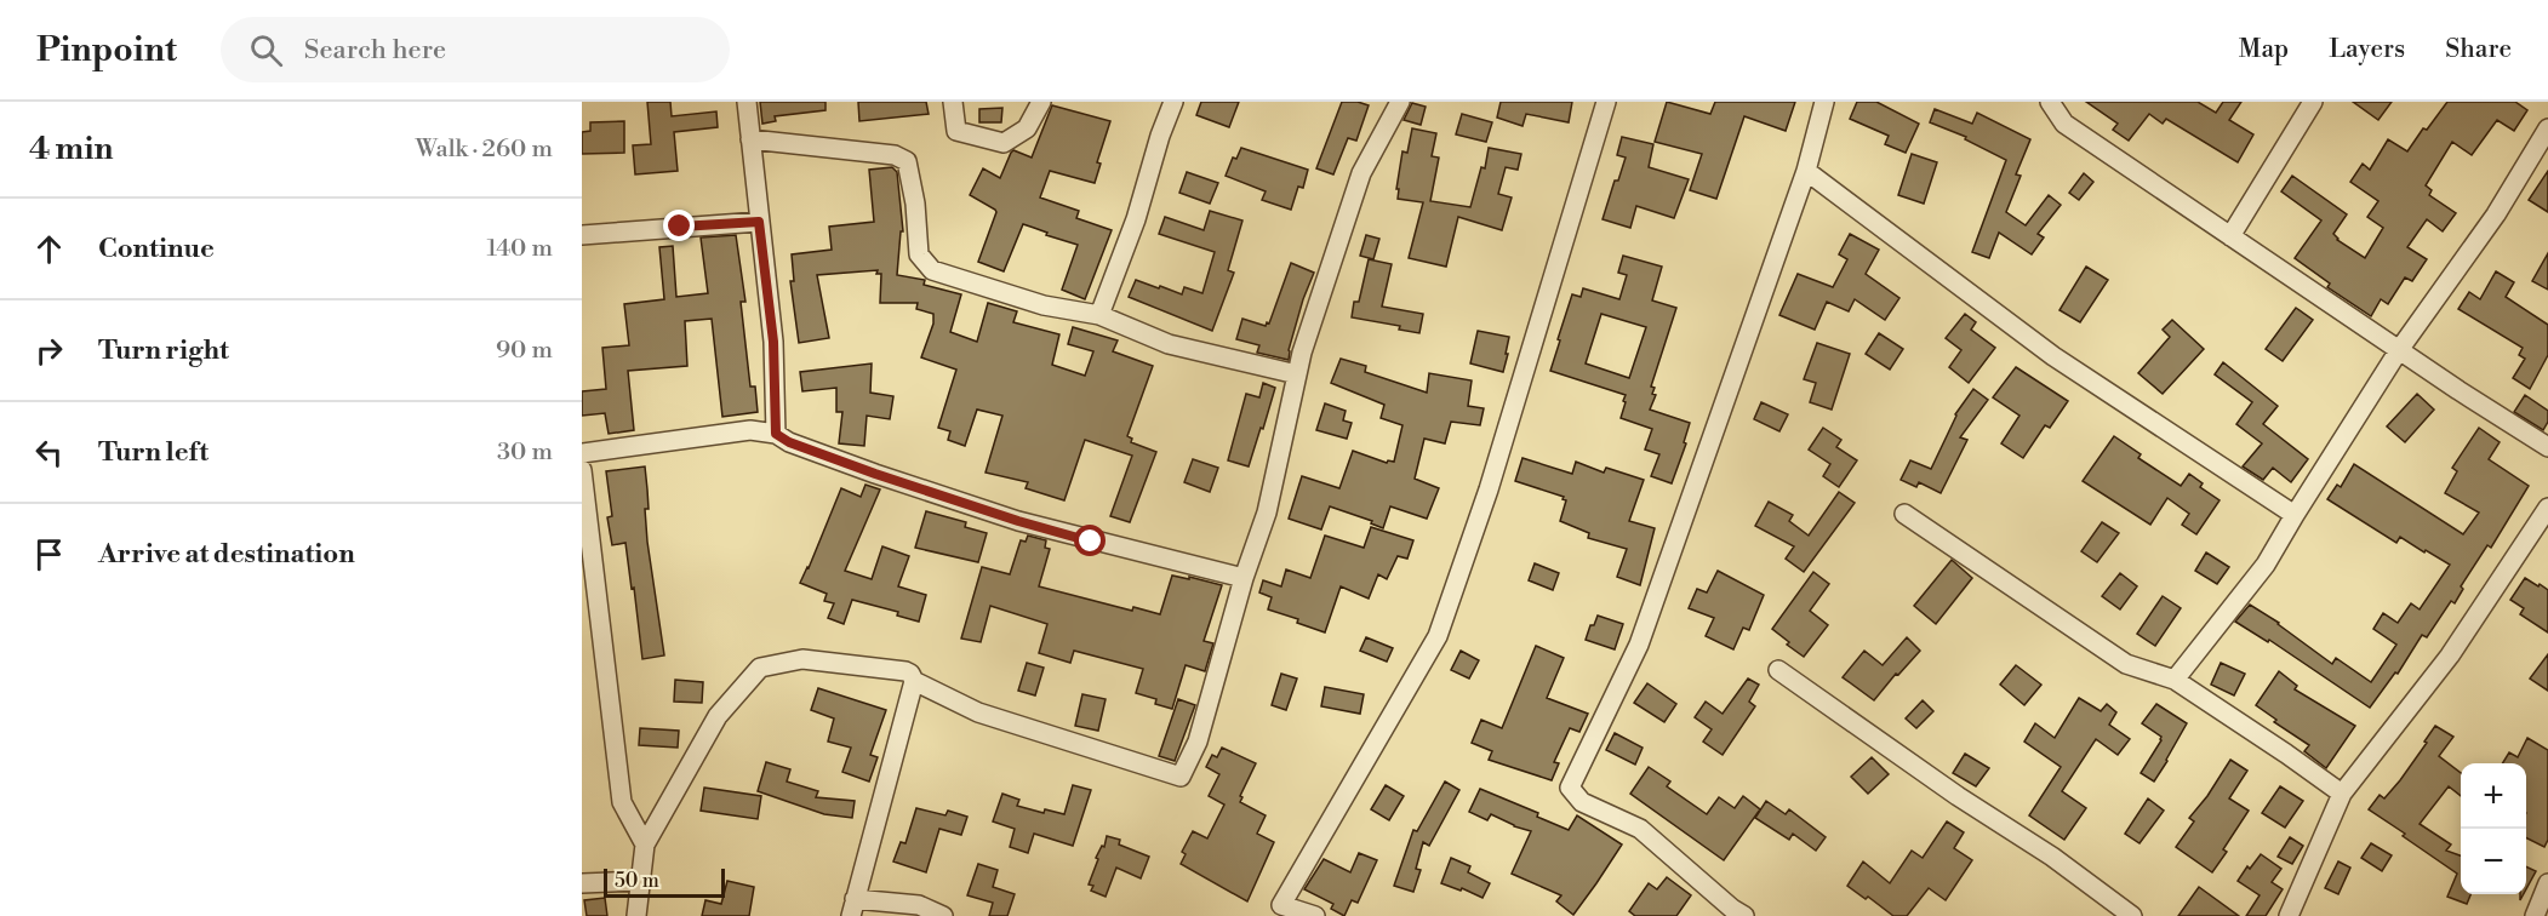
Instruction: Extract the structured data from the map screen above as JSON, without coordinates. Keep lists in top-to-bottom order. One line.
{"scale_bar":"50 m","page":{"header":"Pinpoint","search":"Search here","nav":["Map","Layers","Share"],"heading":["4 min","Walk · 260 m"],"list":[["Continue","140 m"],["Turn right","90 m"],["Turn left","30 m"],"Arrive at destination"],"map_buttons":["+","−"],"scale":"50 m"}}
